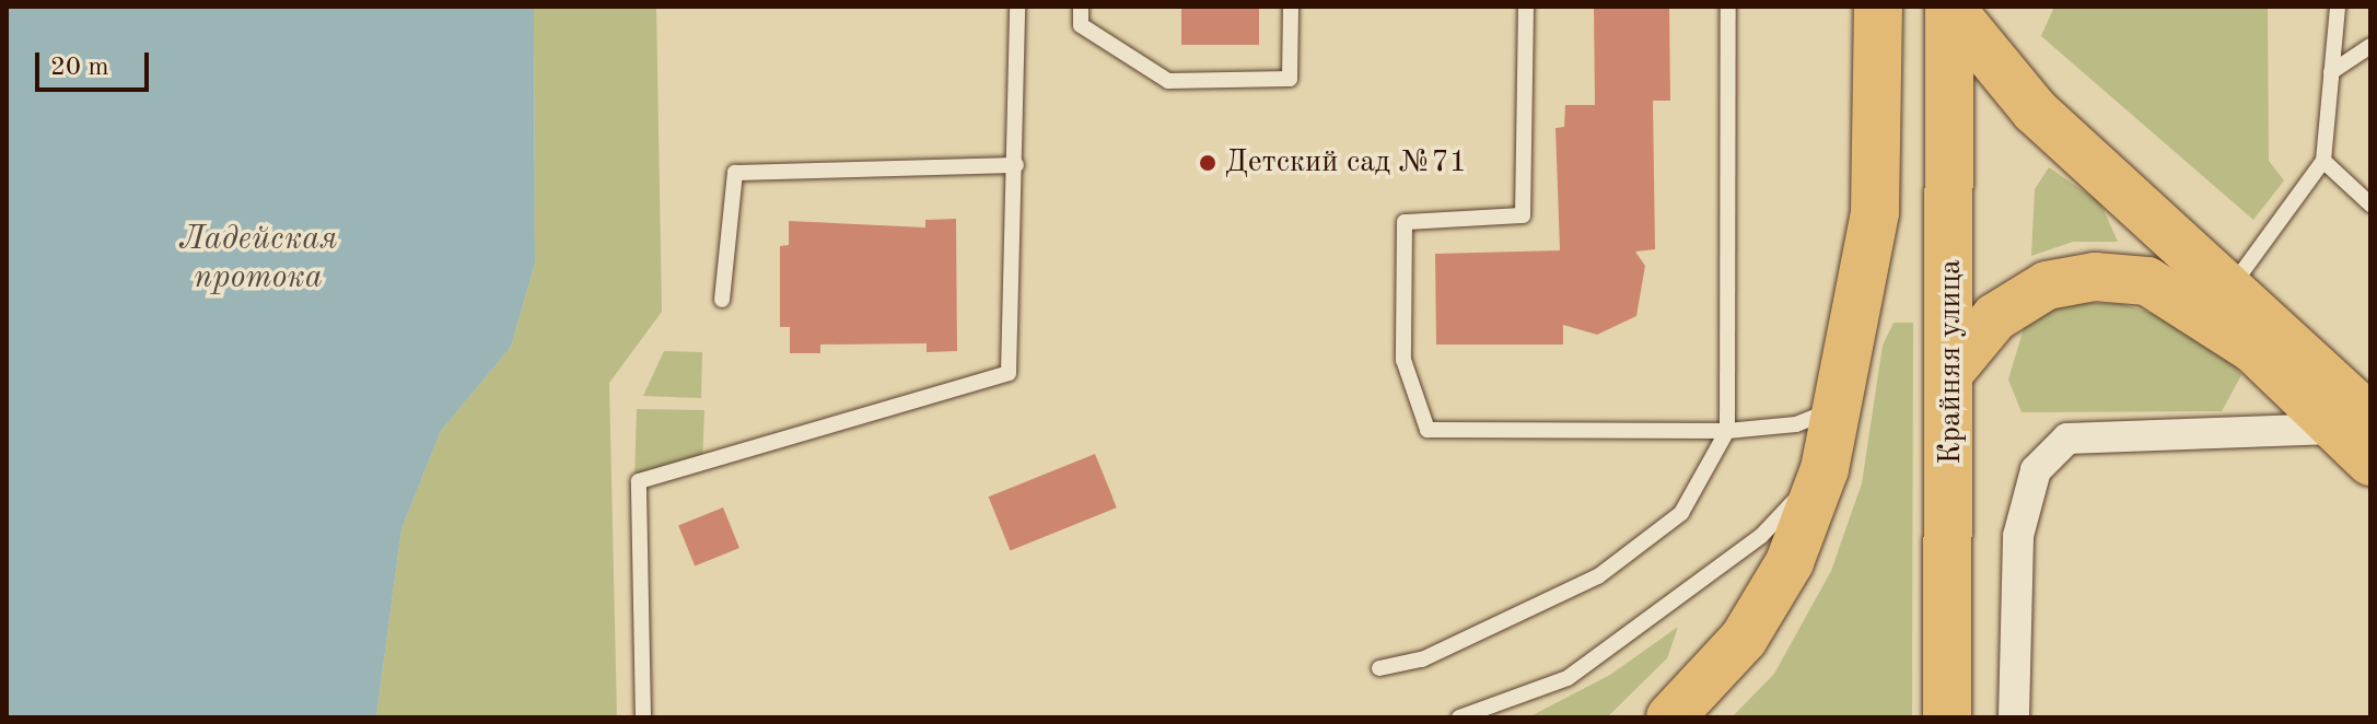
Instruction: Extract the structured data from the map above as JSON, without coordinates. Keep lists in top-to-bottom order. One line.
{"streets":{"main road":["Крайняя улица"]},"water":["Ладейская протока"],"places":["Детский сад №71"],"scale_bar":"20 m"}
